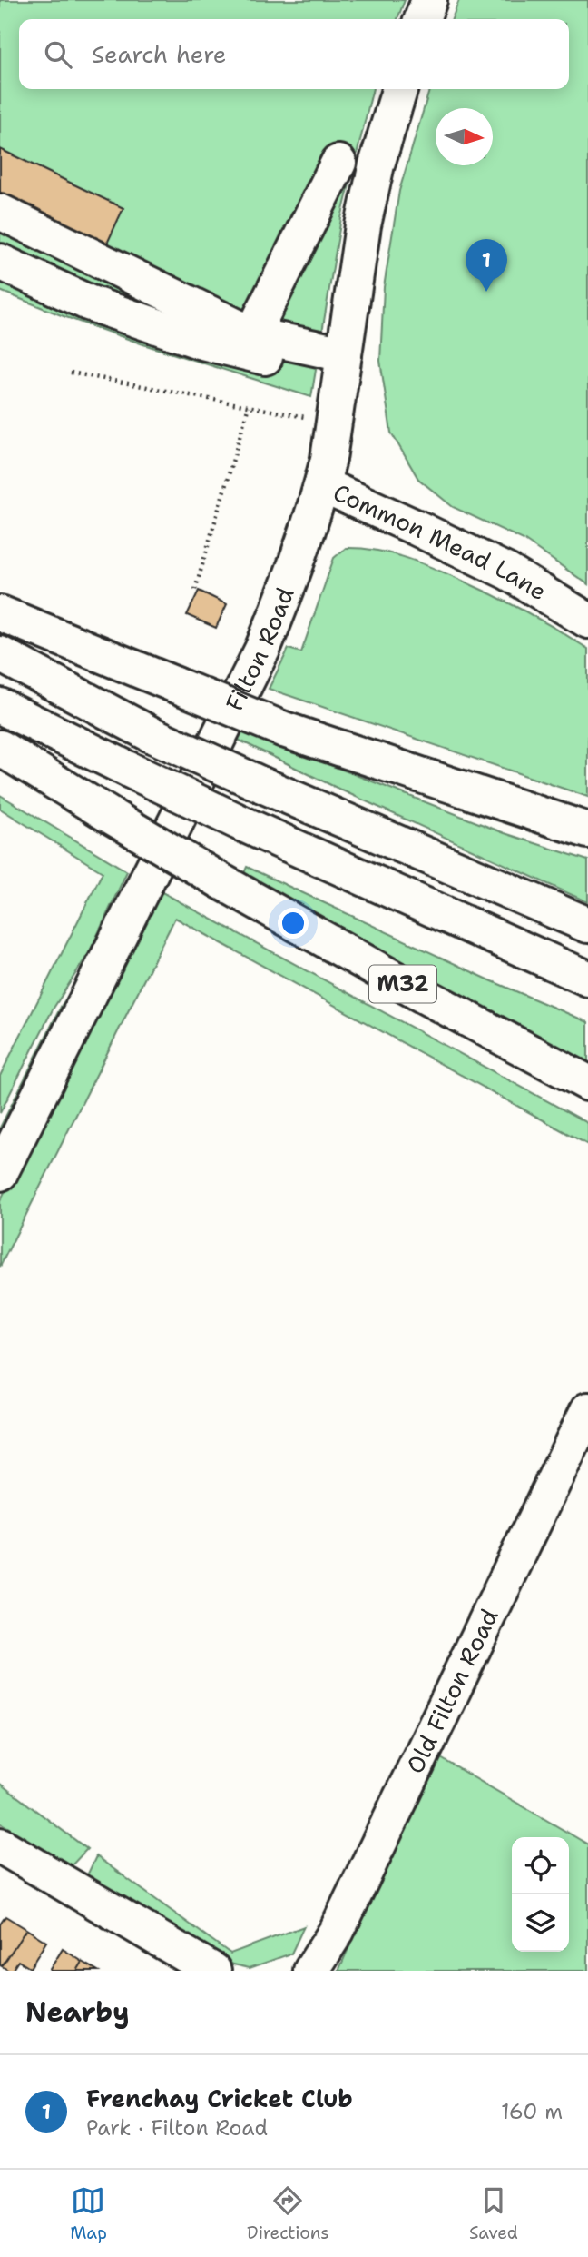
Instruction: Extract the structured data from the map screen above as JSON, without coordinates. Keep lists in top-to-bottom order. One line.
{"streets":{"main road":["Common Mead Lane","Filton Road","M32","Old Filton Road"]},"crossings":[["Common Mead Lane","Filton Road"]],"north":"right","page":{"search":"Search here","pins":"1","heading":"Nearby","list":[{"mark":"1","name":"Frenchay Cricket Club","note":"Park · Filton Road","value":"160 m"}],"nav":["Map","Directions","Saved"]}}
